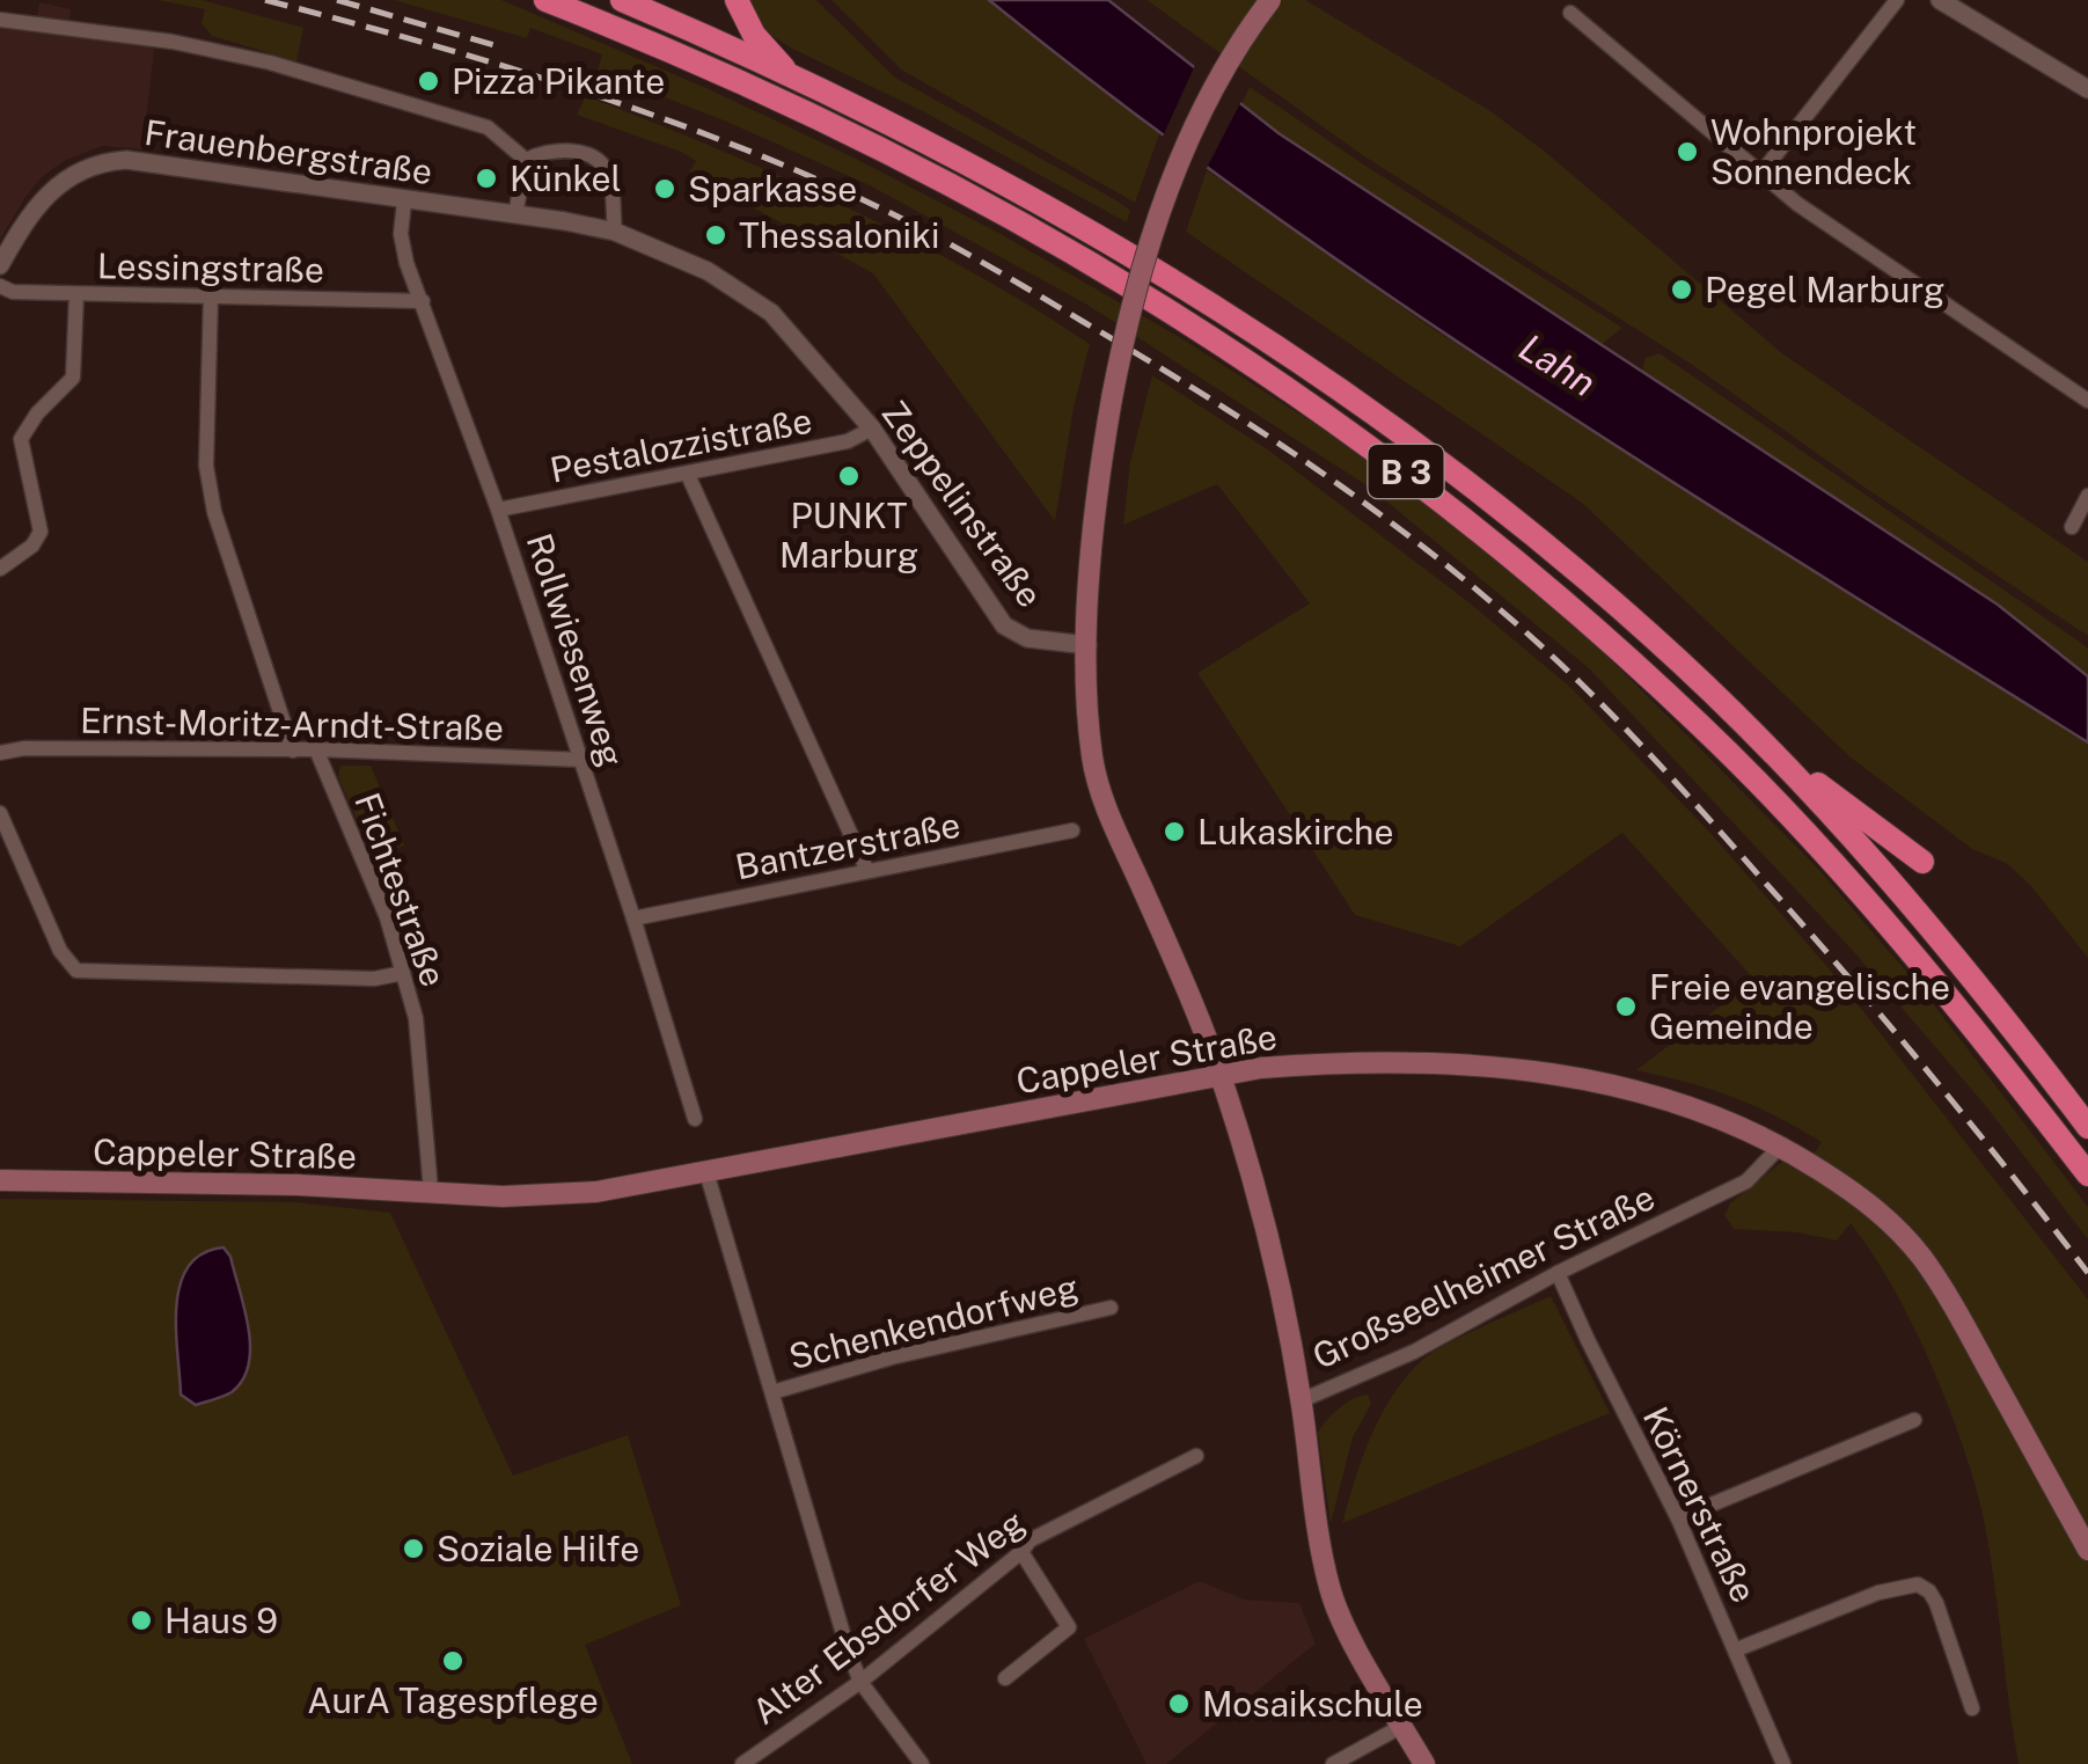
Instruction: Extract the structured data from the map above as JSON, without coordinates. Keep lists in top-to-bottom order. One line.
{"streets":{"highway":["B 3"],"main road":["Cappeler Straße","Großseelheimer Straße"],"street":["Frauenbergstraße","Lessingstraße","Pestalozzistraße","Zeppelinstraße","Rollwiesenweg","Ernst-Moritz-Arndt-Straße","Bantzerstraße","Fichtestraße","Schenkendorfweg","Körnerstraße","Alter Ebsdorfer Weg"]},"crossings":[["Frauenbergstraße","Zeppelinstraße"],["Frauenbergstraße","Rollwiesenweg"],["Lessingstraße","Rollwiesenweg"],["Pestalozzistraße","Zeppelinstraße"],["Pestalozzistraße","Rollwiesenweg"],["Rollwiesenweg","Ernst-Moritz-Arndt-Straße"],["Rollwiesenweg","Bantzerstraße"],["Ernst-Moritz-Arndt-Straße","Fichtestraße"],["Fichtestraße","Cappeler Straße"],["Cappeler Straße","Großseelheimer Straße"],["Großseelheimer Straße","Körnerstraße"]],"water":["Lahn"],"places":["Pizza Pikante","Wohnprojekt Sonnendeck","Künkel","Sparkasse","Thessaloniki","Pegel Marburg","PUNKT Marburg","Lukaskirche","Freie evangelische Gemeinde","Soziale Hilfe","Haus 9","AurA Tagespflege","Mosaikschule"]}
